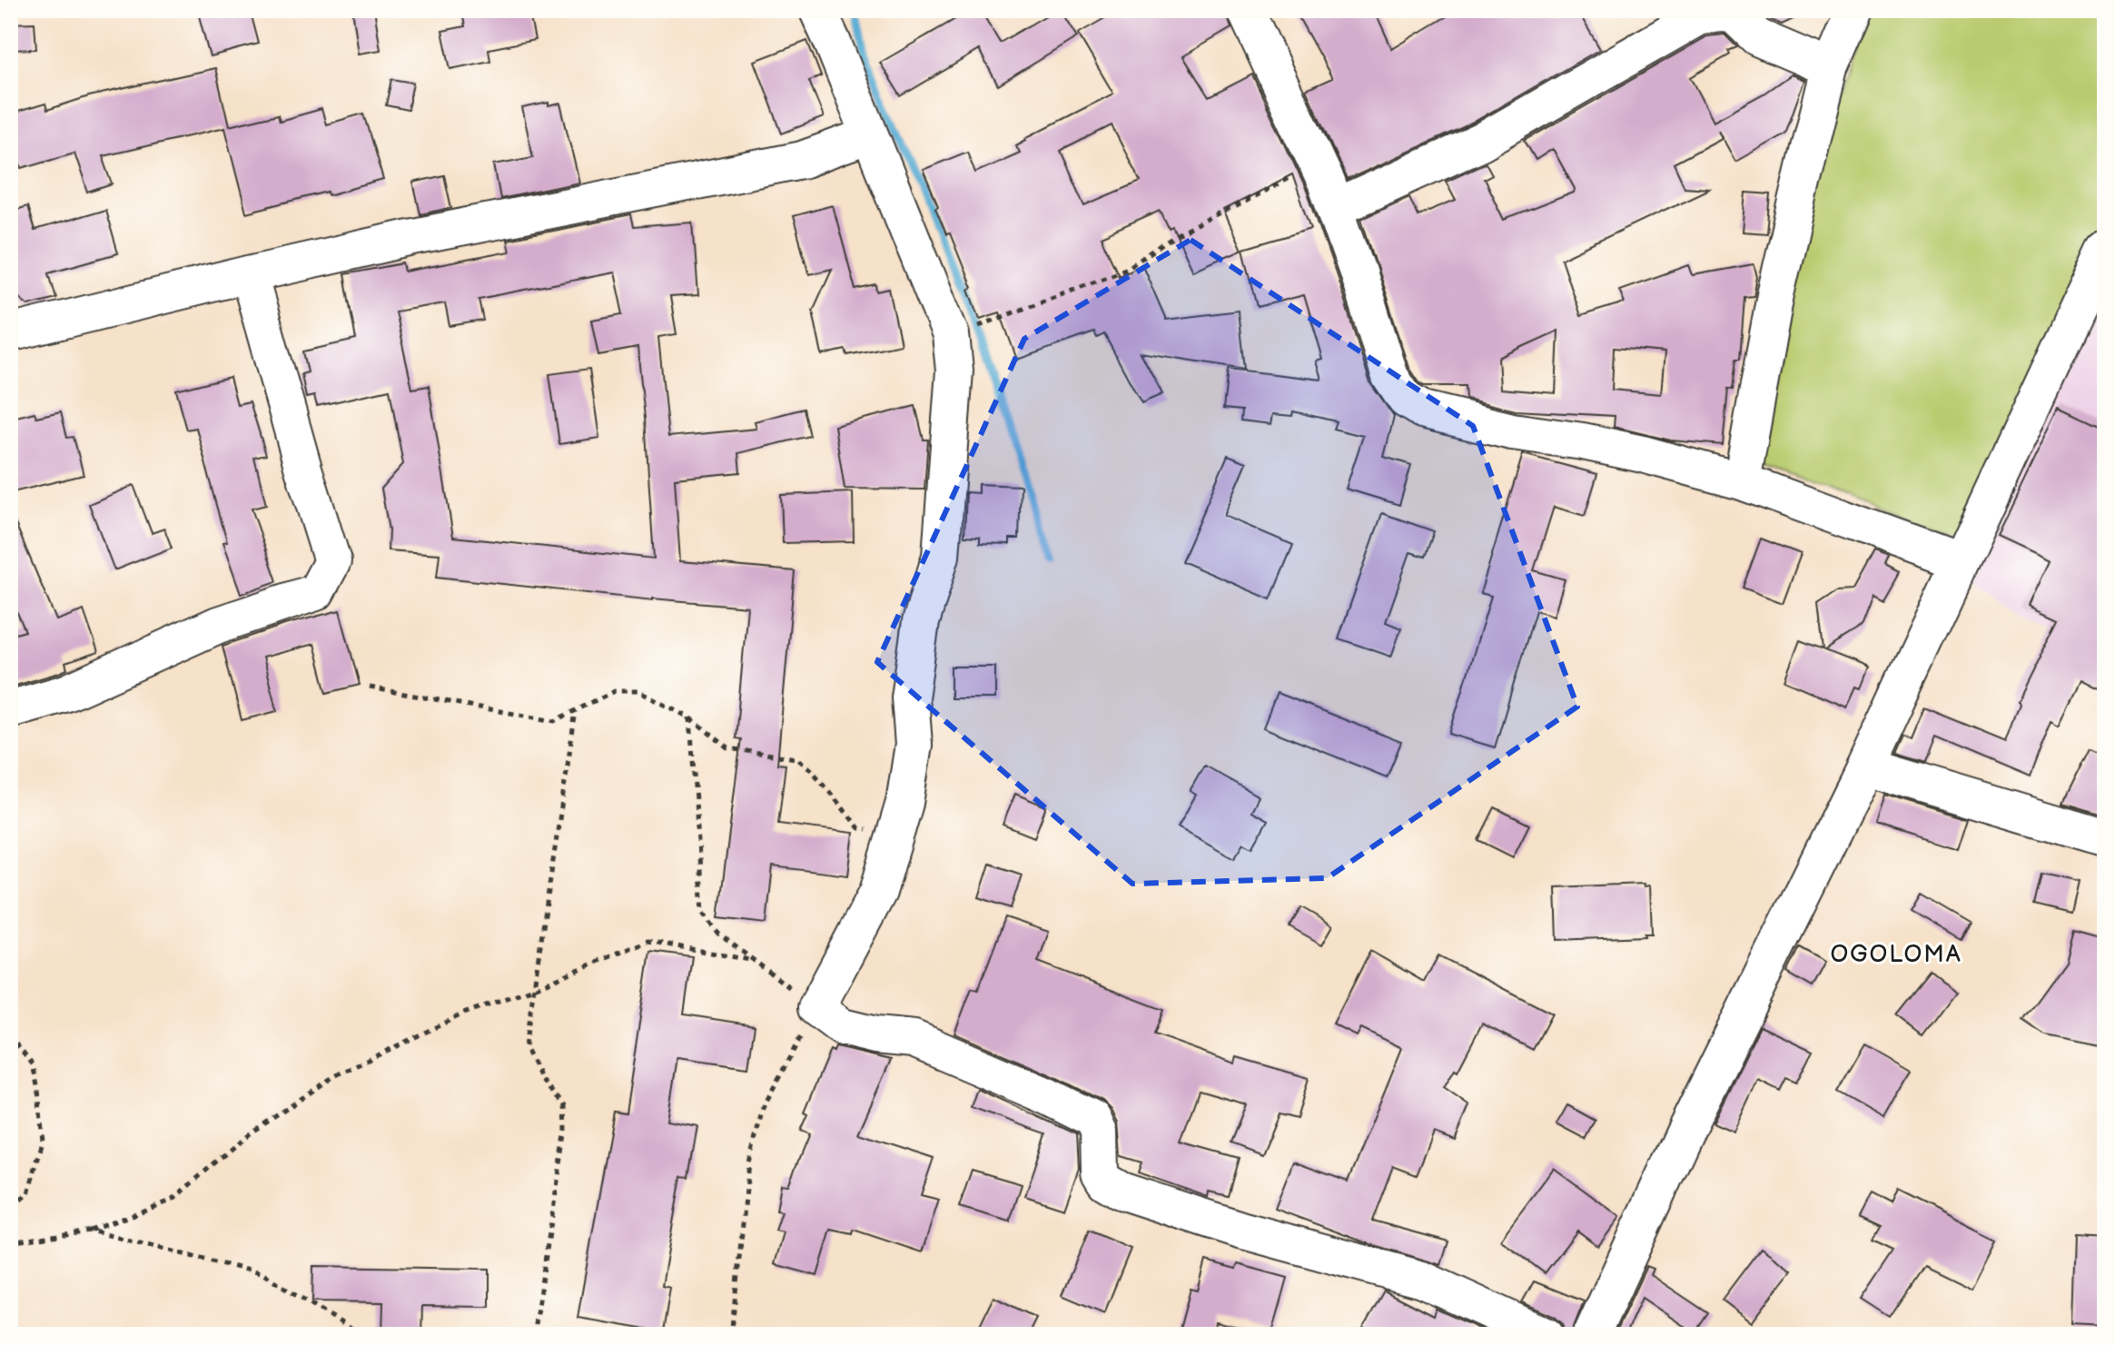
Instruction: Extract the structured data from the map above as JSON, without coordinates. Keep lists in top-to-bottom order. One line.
{"districts":["OGOLOMA"]}
